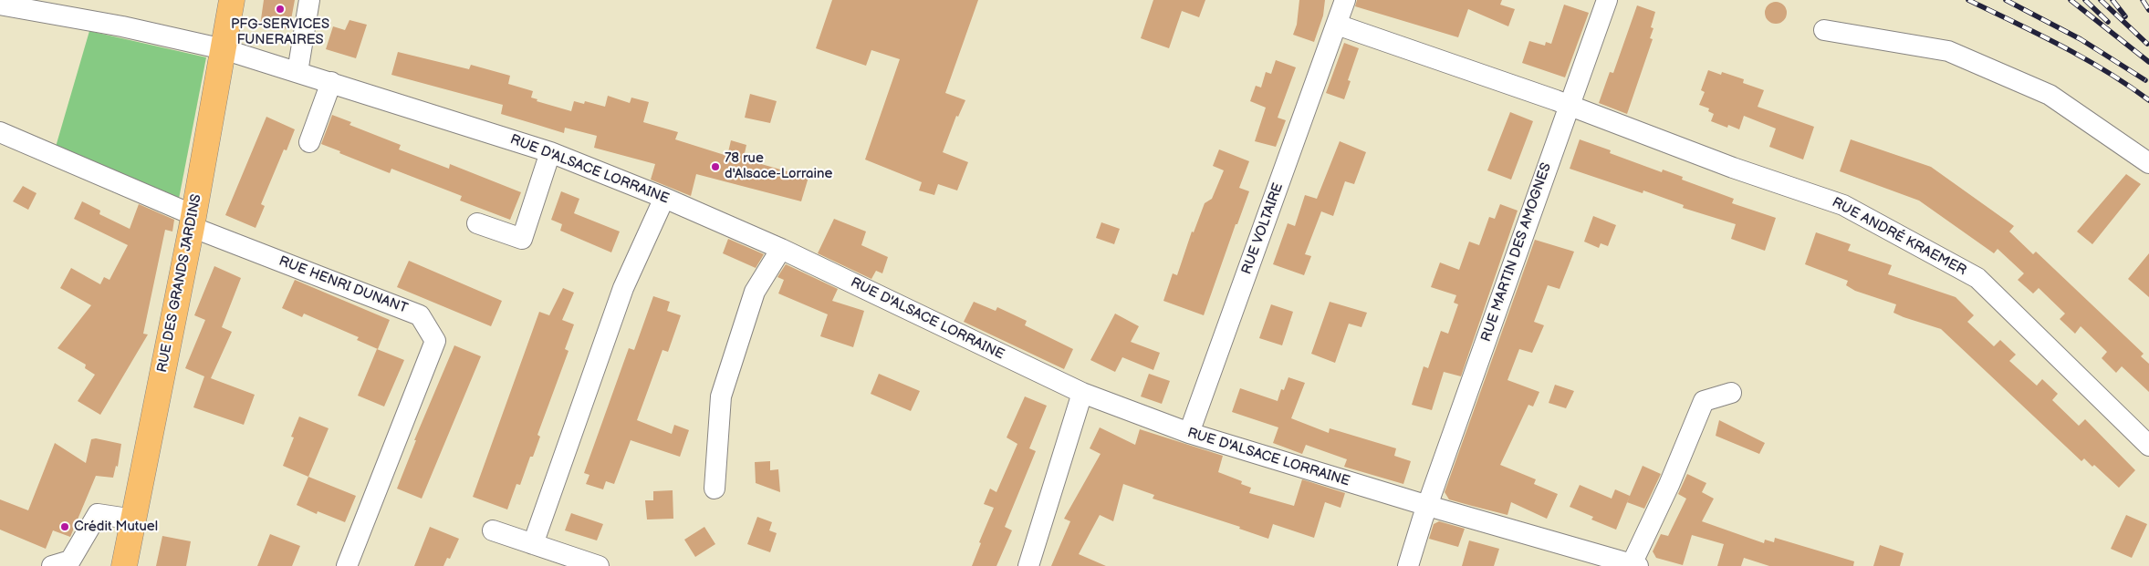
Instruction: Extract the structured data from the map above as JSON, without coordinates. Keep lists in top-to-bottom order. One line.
{"streets":{"main road":["RUE DES GRANDS JARDINS"],"street":["RUE D'ALSACE LORRAINE","RUE VOLTAIRE","RUE ANDRÉ KRAEMER","RUE MARTIN DES AMOGNES","RUE HENRI DUNANT"]},"crossings":[["RUE D'ALSACE LORRAINE","RUE VOLTAIRE"],["RUE D'ALSACE LORRAINE","RUE MARTIN DES AMOGNES"],["RUE D'ALSACE LORRAINE","RUE DES GRANDS JARDINS"],["RUE ANDRÉ KRAEMER","RUE MARTIN DES AMOGNES"],["RUE DES GRANDS JARDINS","RUE HENRI DUNANT"]],"places":["PFG-SERVICES FUNERAIRES","78 rue d'Alsace-Lorraine","Crédit Mutuel"]}
